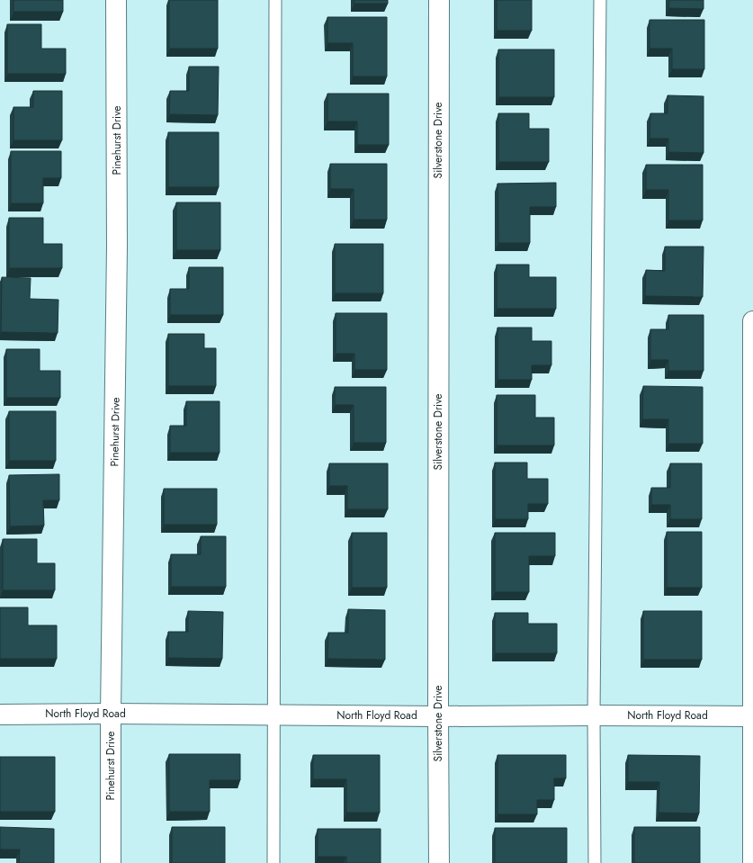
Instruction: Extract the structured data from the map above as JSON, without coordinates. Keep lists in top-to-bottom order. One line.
{"streets":{"street":["Pinehurst Drive","Silverstone Drive","North Floyd Road"]},"crossings":[["Pinehurst Drive","North Floyd Road"],["Silverstone Drive","North Floyd Road"]]}
